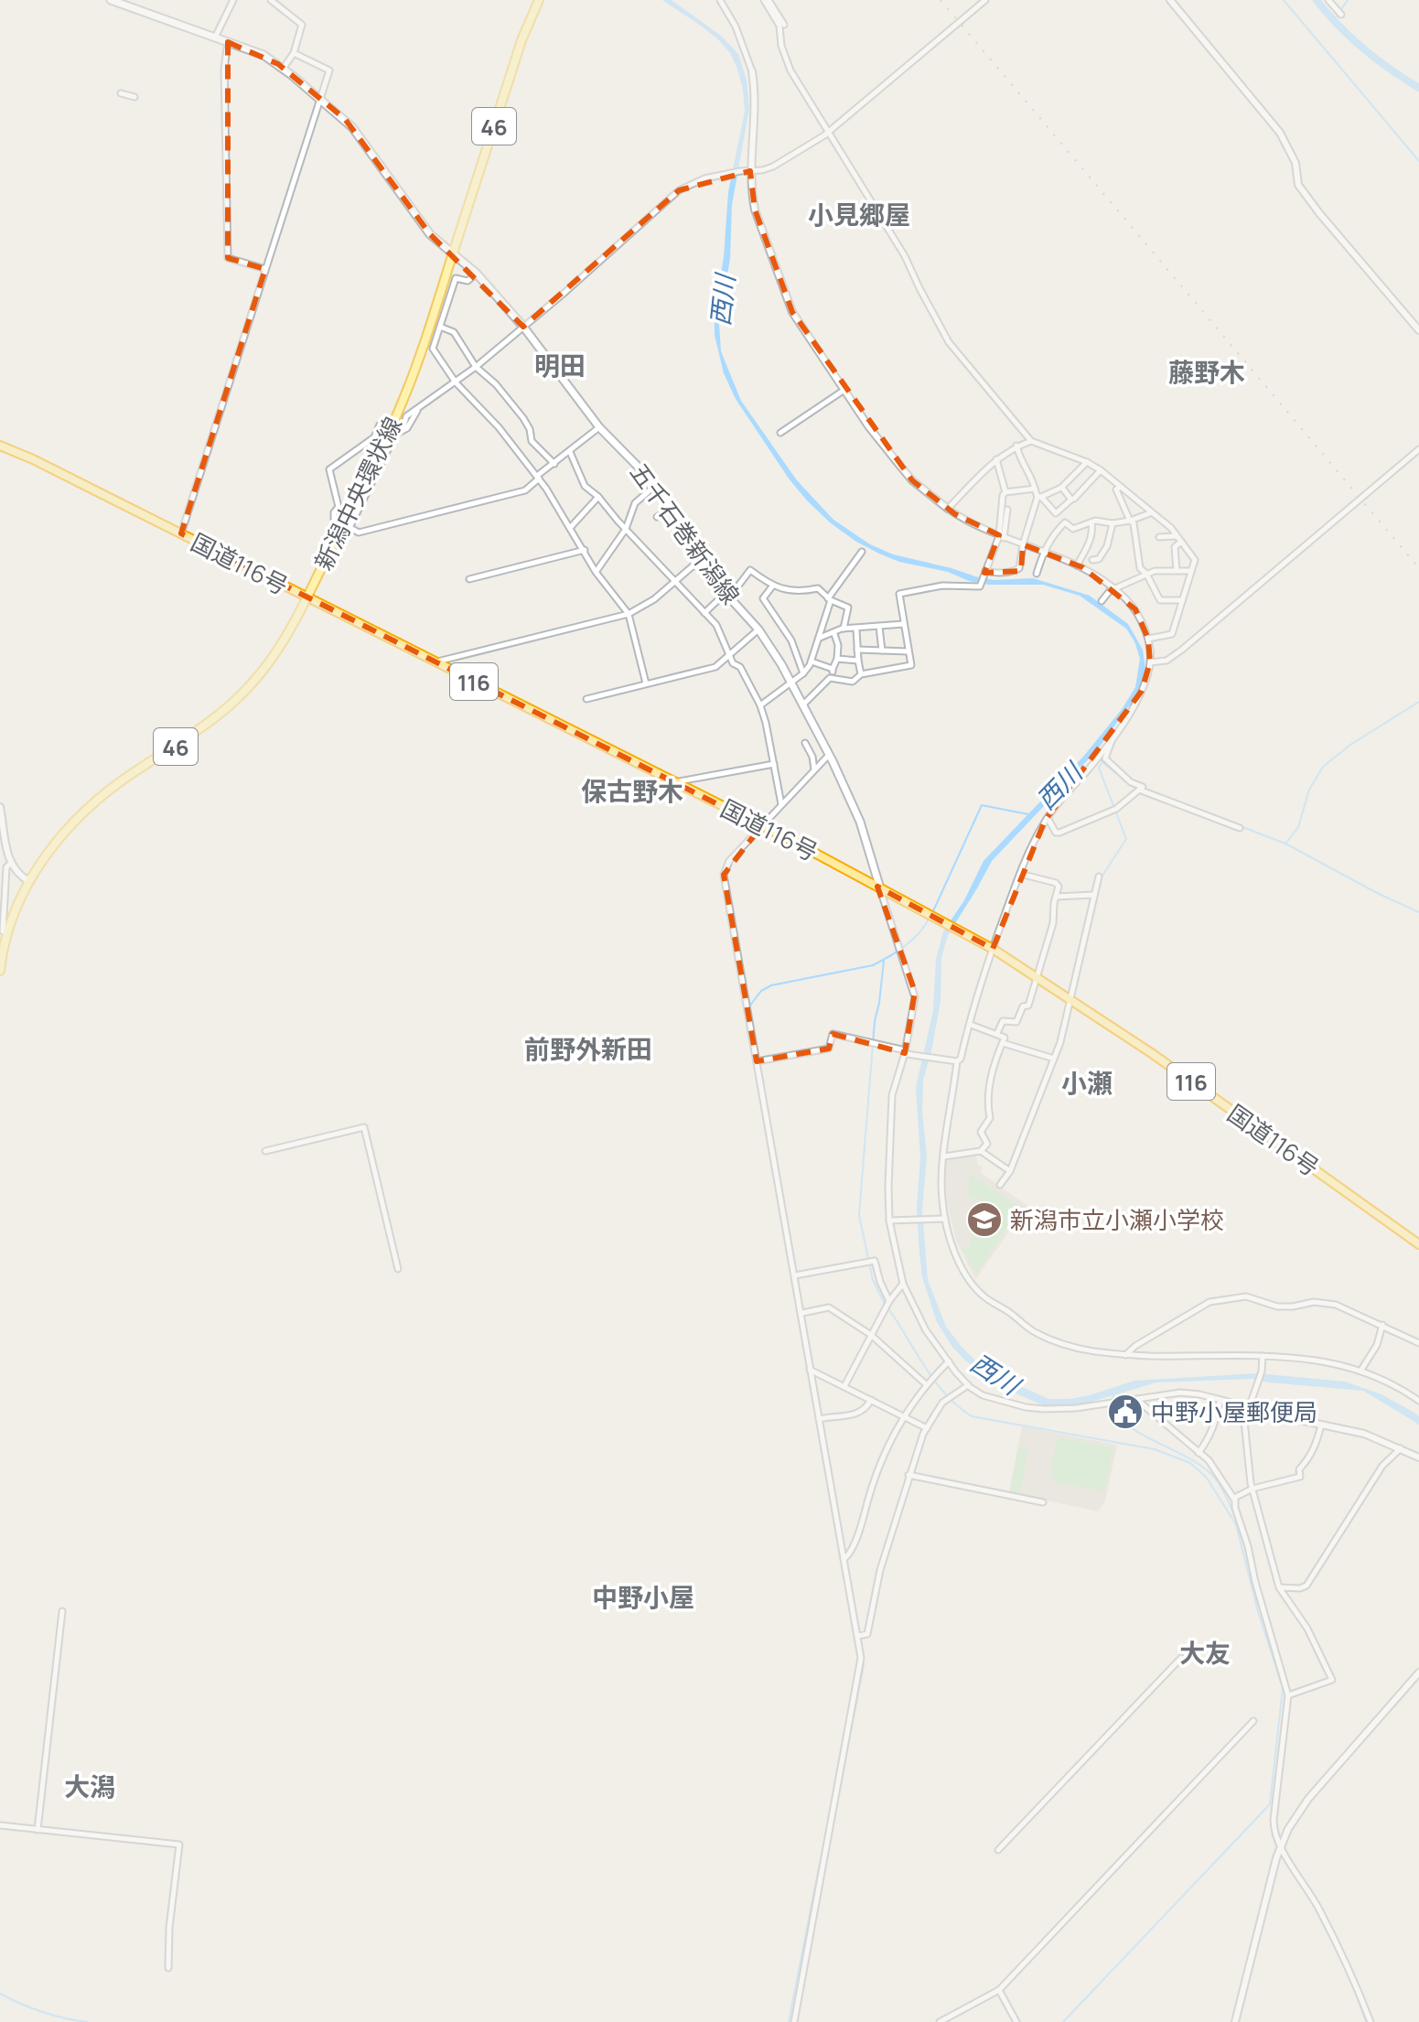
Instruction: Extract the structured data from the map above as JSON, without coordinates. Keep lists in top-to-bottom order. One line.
{"streets":{"highway":["国道116号","116"],"main road":["46","新潟中央環状線","五千石巻新潟線"]},"crossings":[["新潟中央環状線","五千石巻新潟線"],["新潟中央環状線","国道116号"],["五千石巻新潟線","国道116号"]],"districts":["小見郷屋","明田","藤野木","保古野木","前野外新田","小瀬","中野小屋","大友","大潟"],"water":["西川"],"places":{"school or university":["新潟市立小瀬小学校"],"public building":["中野小屋郵便局"]}}
